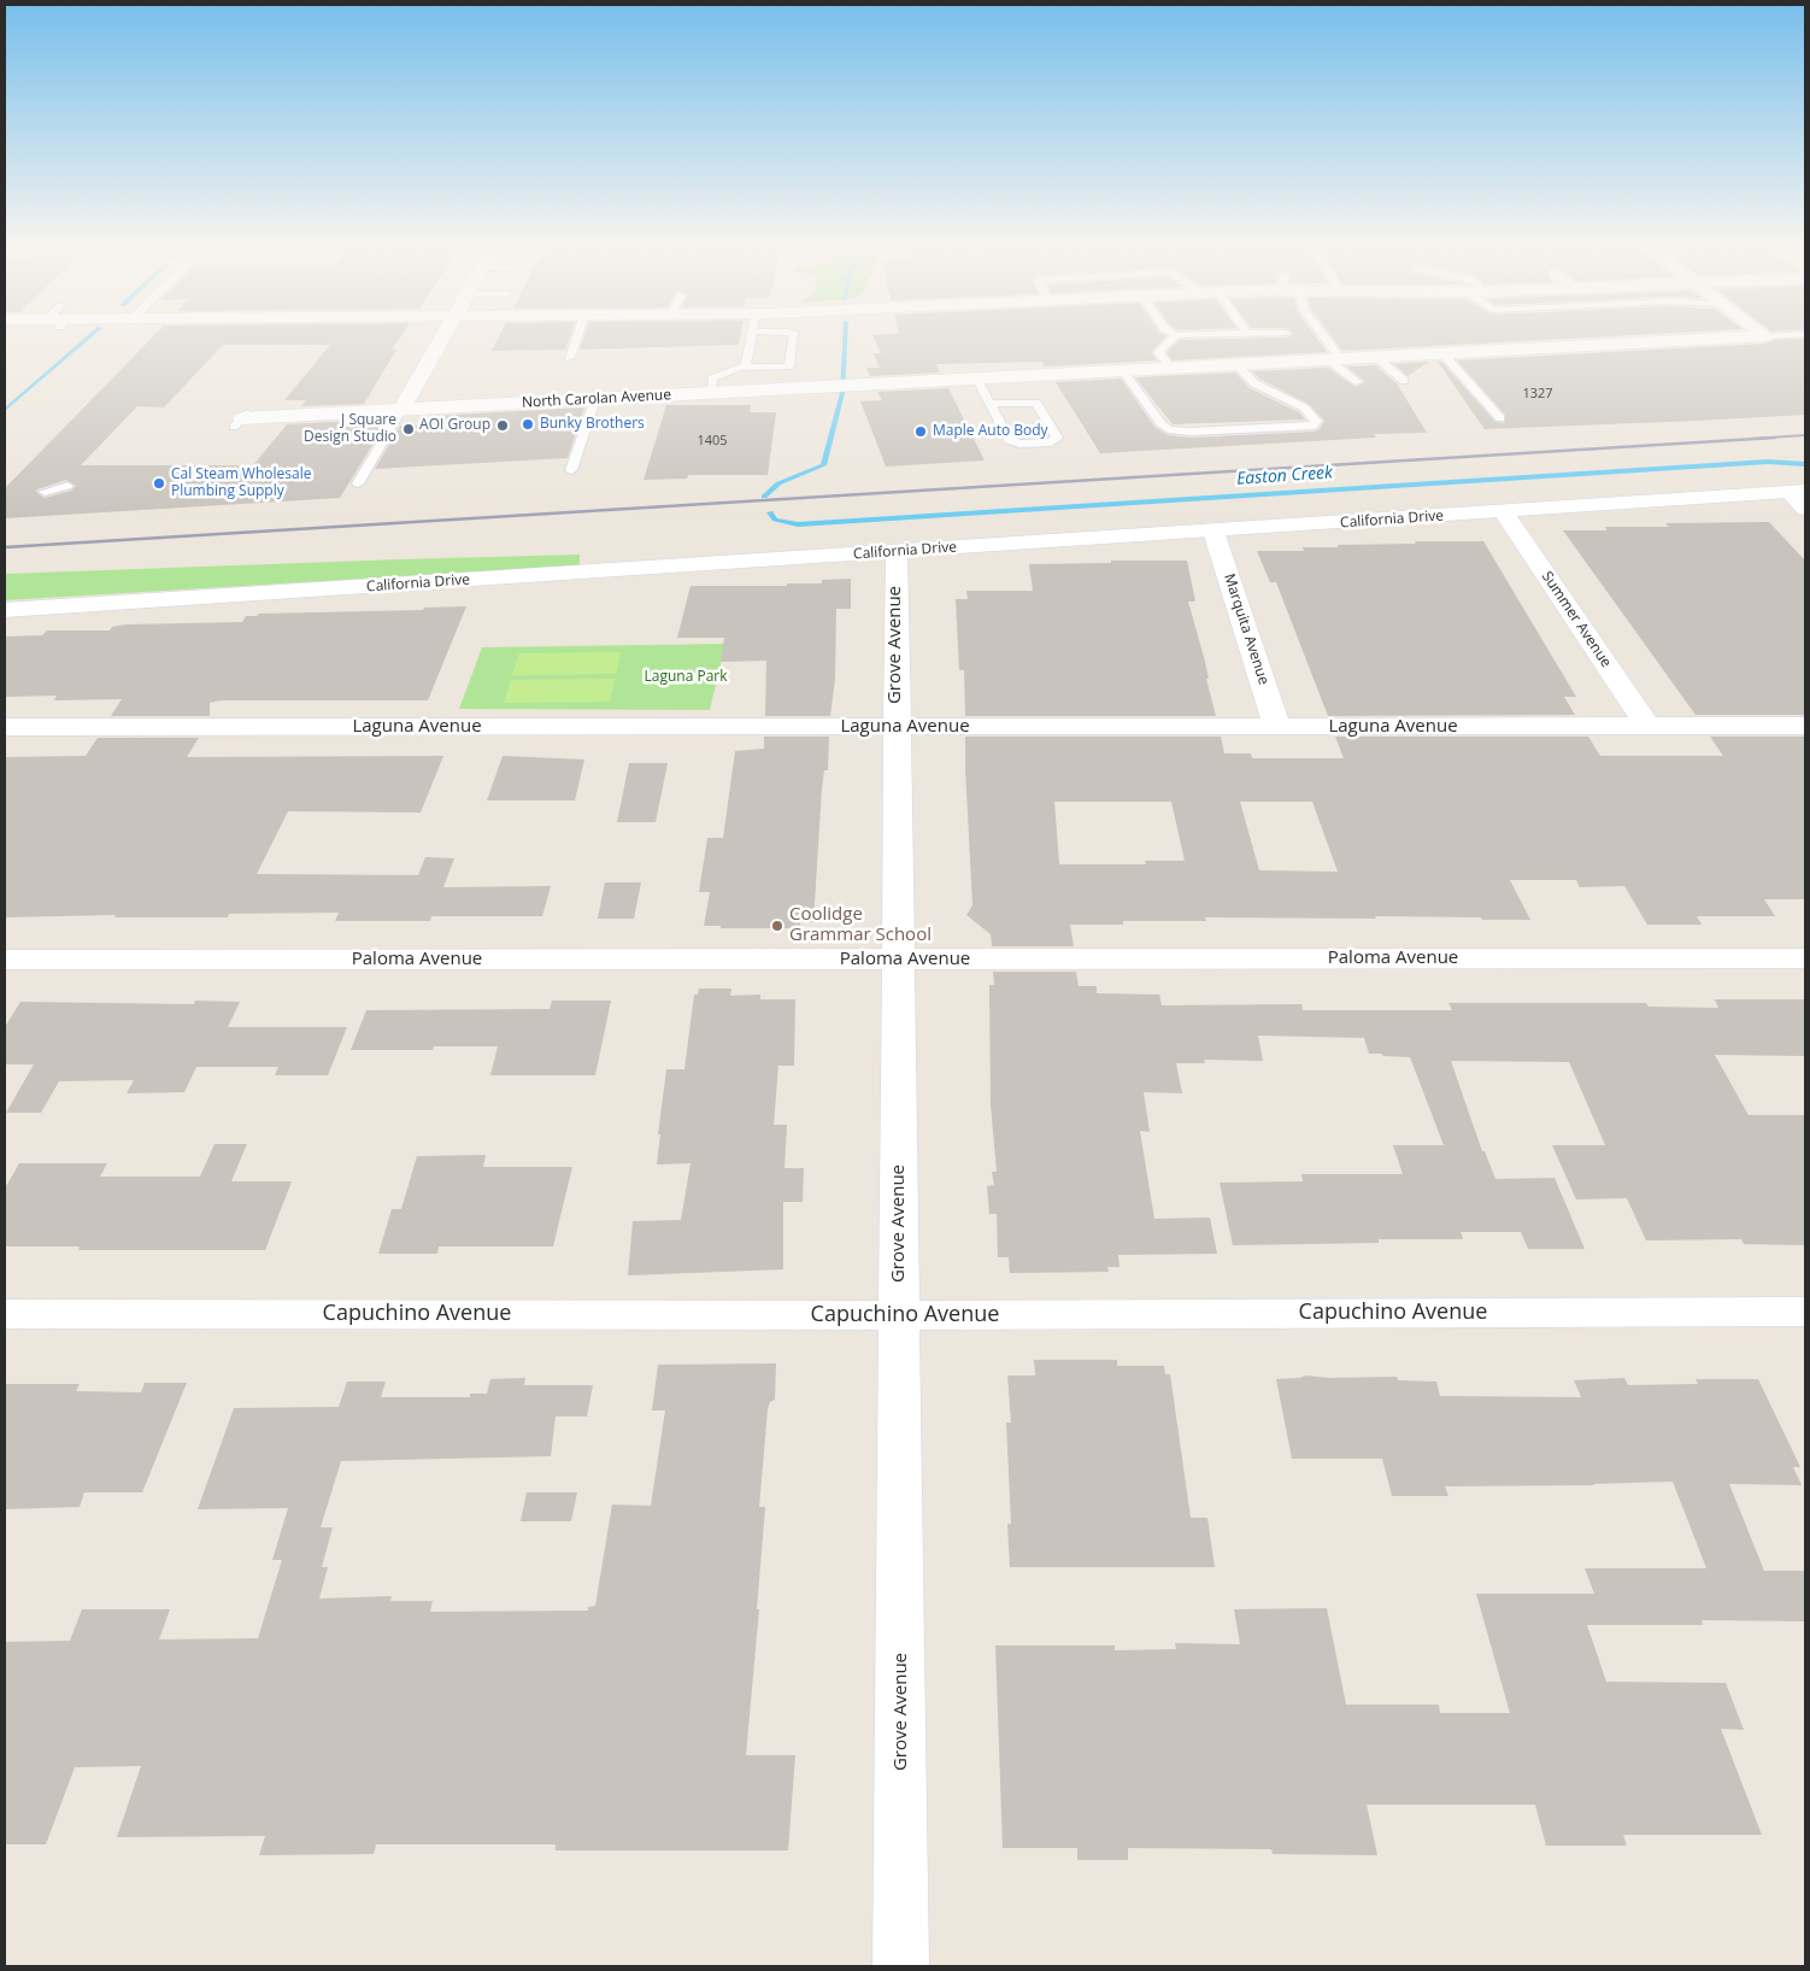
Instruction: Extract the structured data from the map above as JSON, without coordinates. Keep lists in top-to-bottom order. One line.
{"streets":{"street":["North Carolan Avenue","California Drive","Summer Avenue","Marquita Avenue","Grove Avenue","Laguna Avenue","Paloma Avenue","Capuchino Avenue"]},"crossings":[["California Drive","Summer Avenue"],["California Drive","Marquita Avenue"],["California Drive","Grove Avenue"],["Summer Avenue","Laguna Avenue"],["Marquita Avenue","Laguna Avenue"],["Grove Avenue","Laguna Avenue"],["Grove Avenue","Paloma Avenue"],["Grove Avenue","Capuchino Avenue"]],"water":["Easton Creek"],"parks":["Laguna Park"],"places":["Bunky Brothers","AOI Group","J Square Design Studio","Maple Auto Body","Cal Steam Wholesale Plumbing Supply","Coolidge Grammar School"],"house_numbers":["1327","1405"]}
